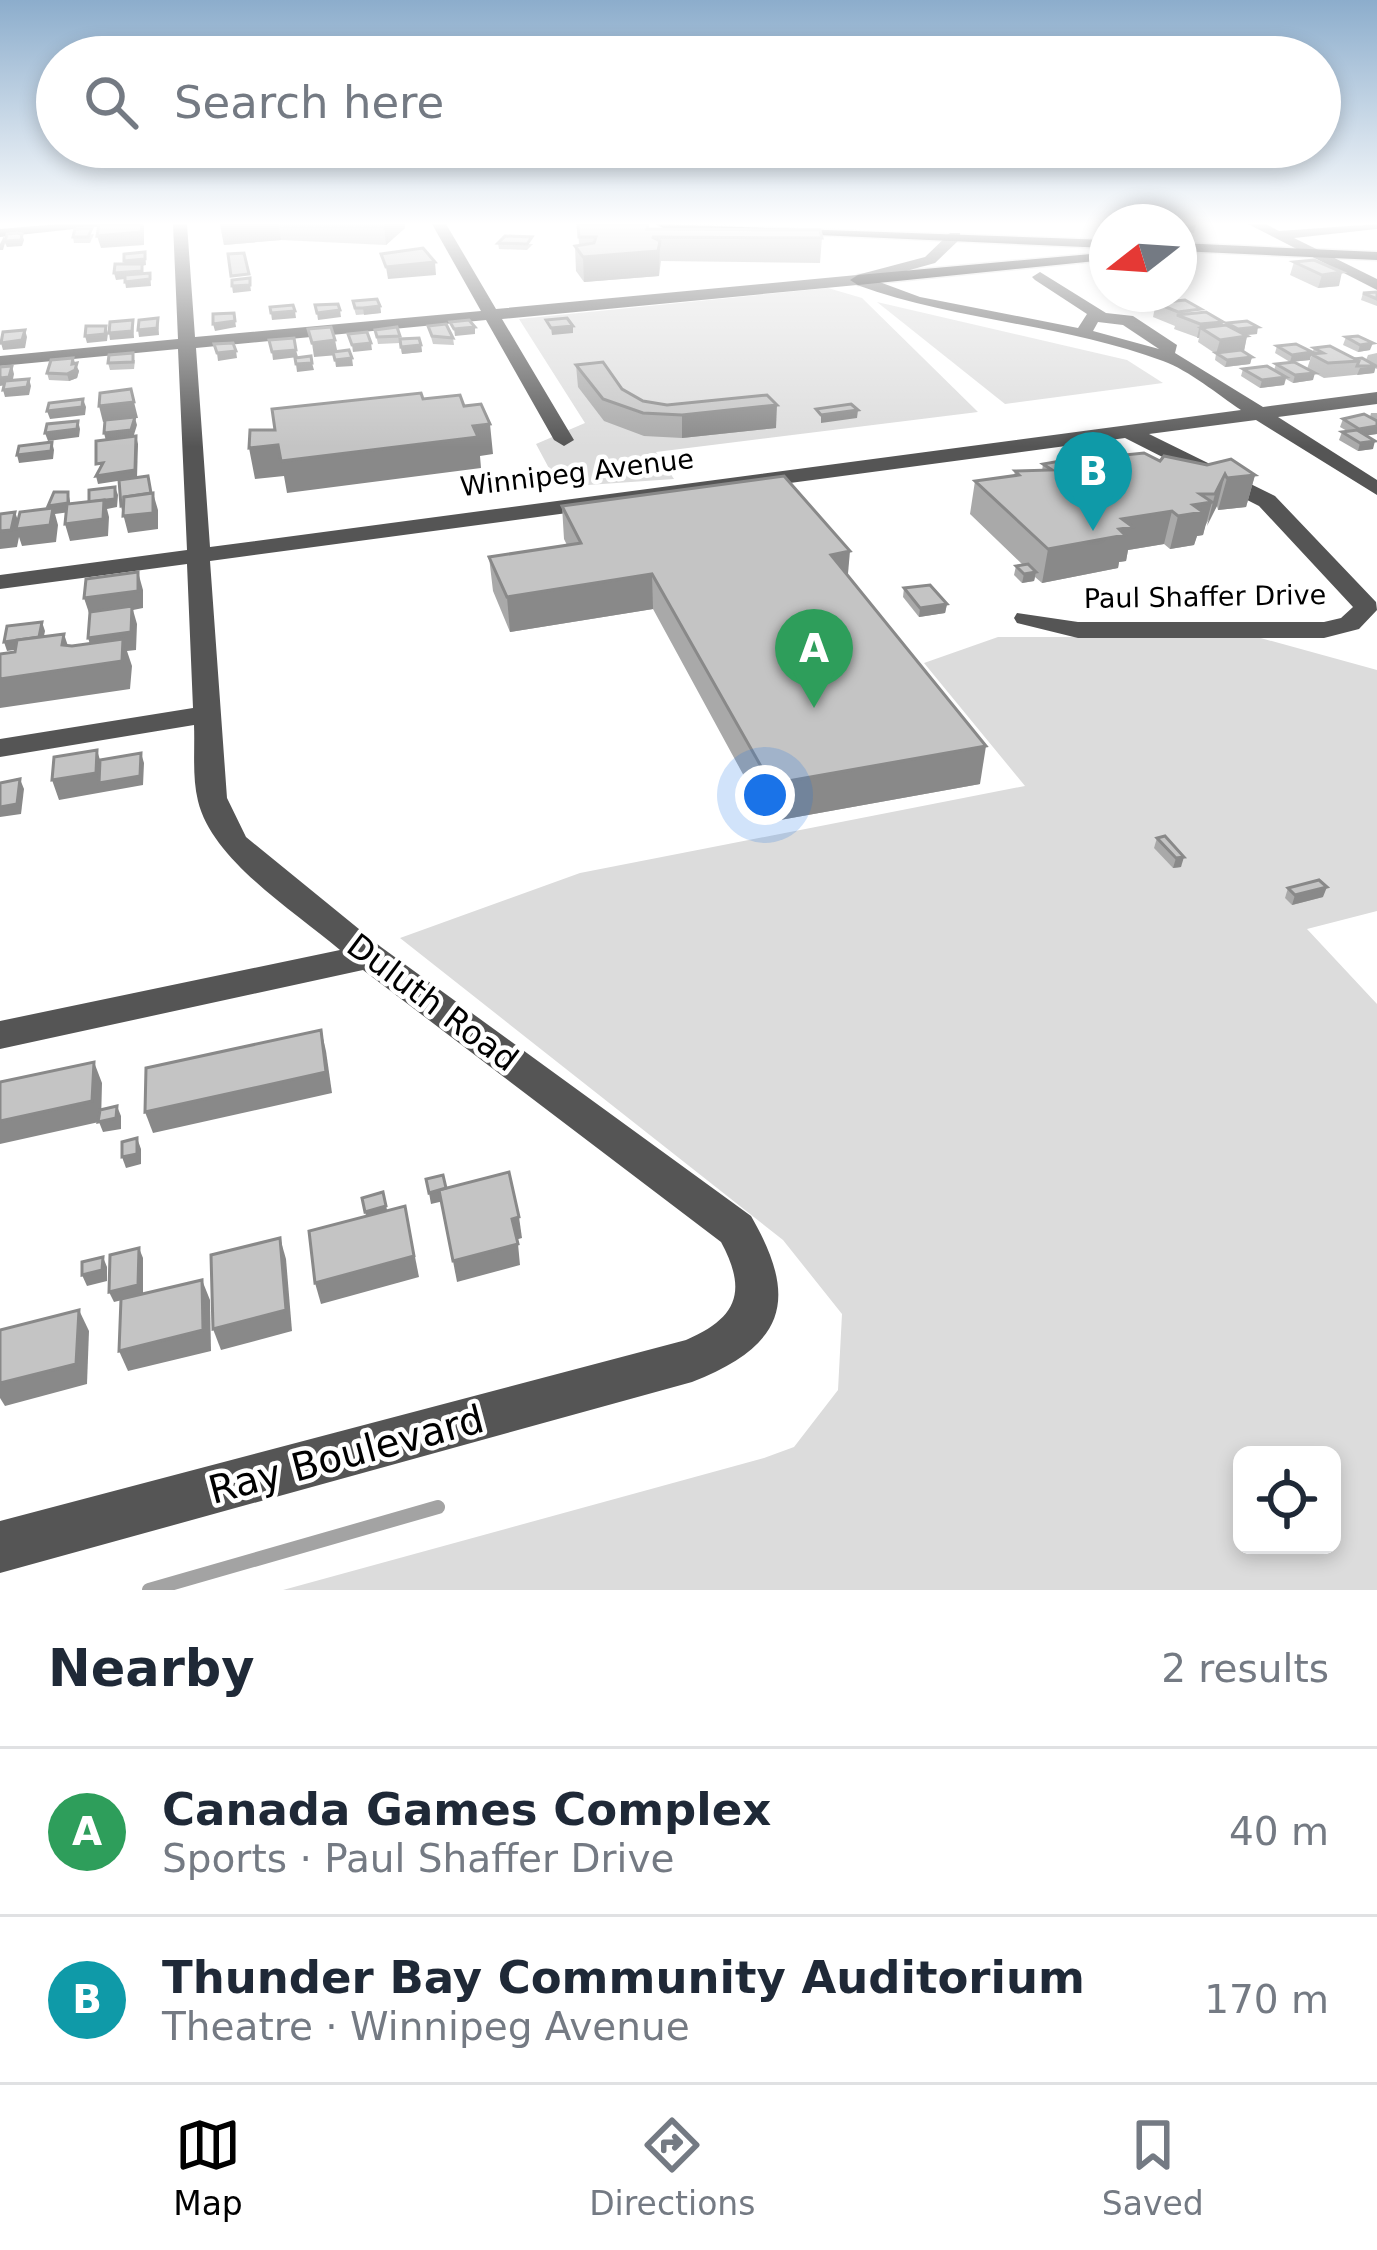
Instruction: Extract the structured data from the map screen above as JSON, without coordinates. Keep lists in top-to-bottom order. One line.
{"streets":{"street":["Winnipeg Avenue","Paul Shaffer Drive","Duluth Road","Ray Boulevard"]},"crossings":[["Winnipeg Avenue","Paul Shaffer Drive"],["Winnipeg Avenue","Duluth Road"],["Duluth Road","Ray Boulevard"]],"north":"left","page":{"search":"Search here","pins":["B","A"],"heading":["Nearby","2 results"],"list":[{"mark":"A","name":"Canada Games Complex","note":"Sports · Paul Shaffer Drive","value":"40 m"},{"mark":"B","name":"Thunder Bay Community Auditorium","note":"Theatre · Winnipeg Avenue","value":"170 m"}],"nav":["Map","Directions","Saved"]}}
